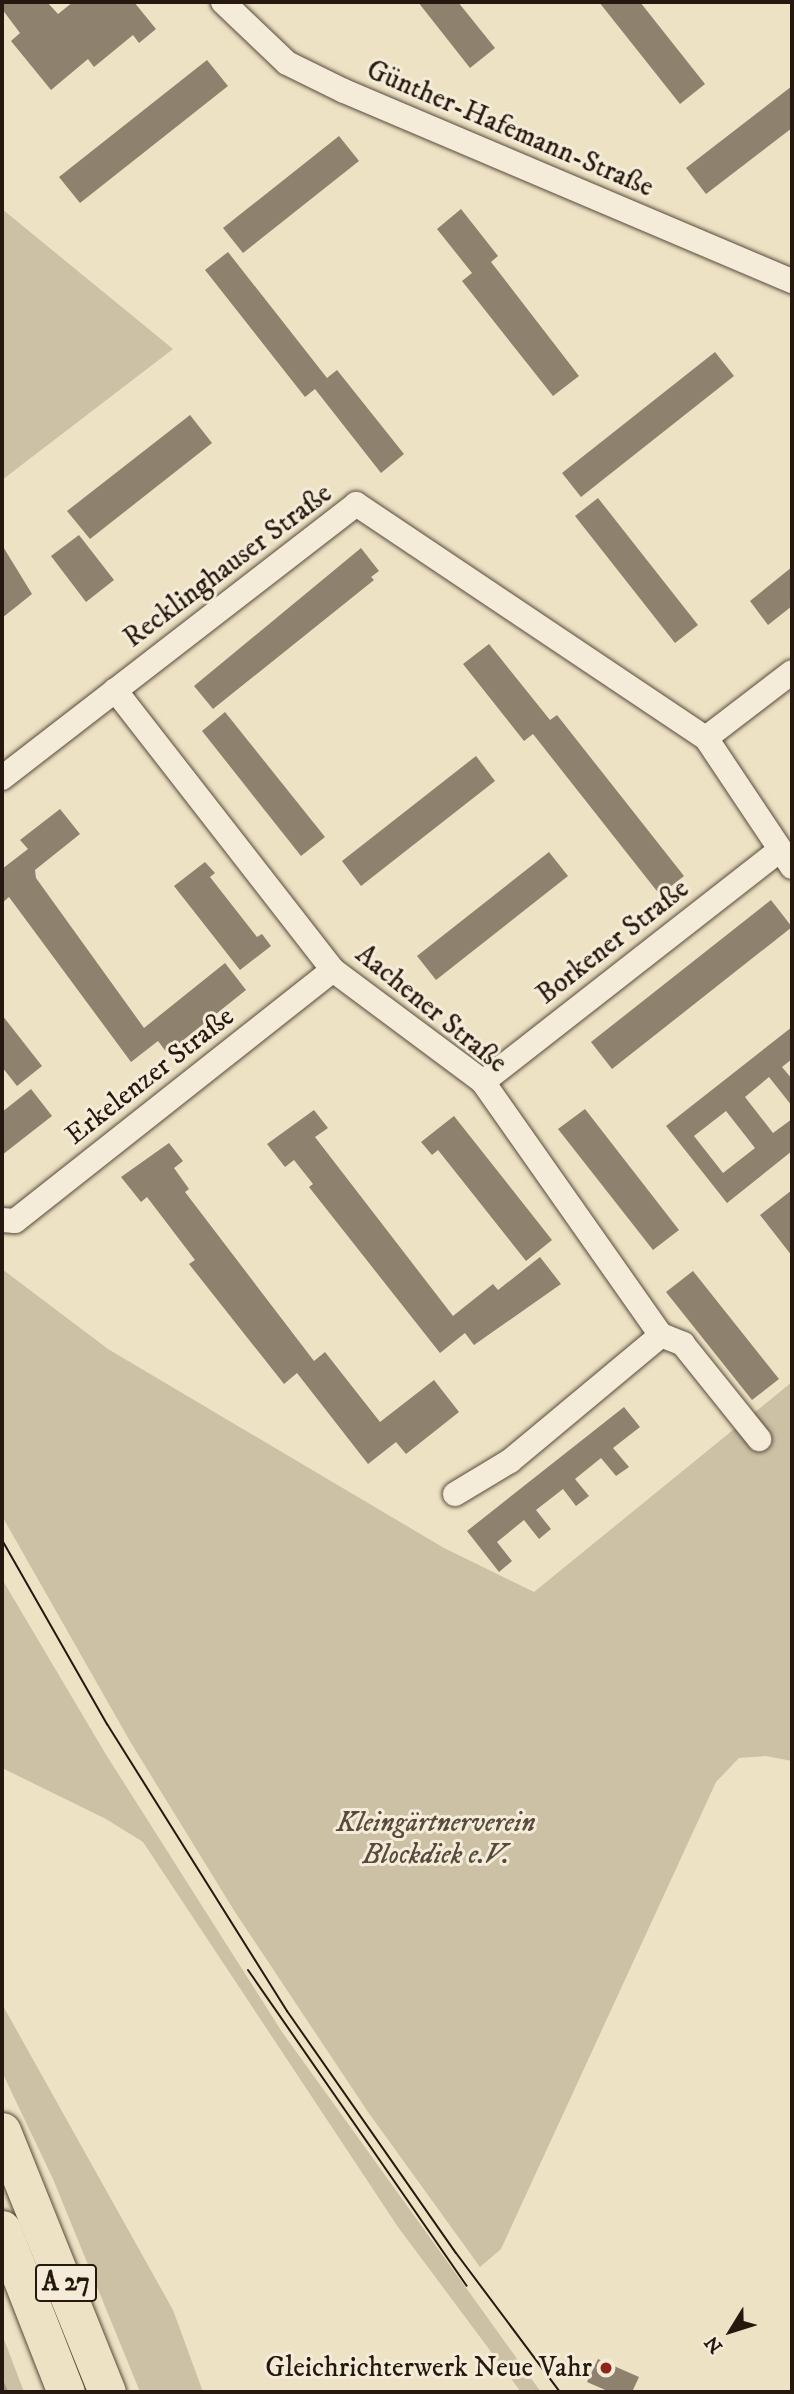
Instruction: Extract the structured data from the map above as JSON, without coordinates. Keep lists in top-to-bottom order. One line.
{"streets":{"highway":["A 27"],"street":["Günther-Hafemann-Straße","Recklinghauser Straße","Borkener Straße","Aachener Straße","Erkelenzer Straße"]},"crossings":[["Recklinghauser Straße","Aachener Straße"],["Borkener Straße","Aachener Straße"],["Aachener Straße","Erkelenzer Straße"]],"parks":["Kleingärtnerverein Blockdiek e.V."],"places":["Gleichrichterwerk Neue Vahr"],"north":"bottom left"}
